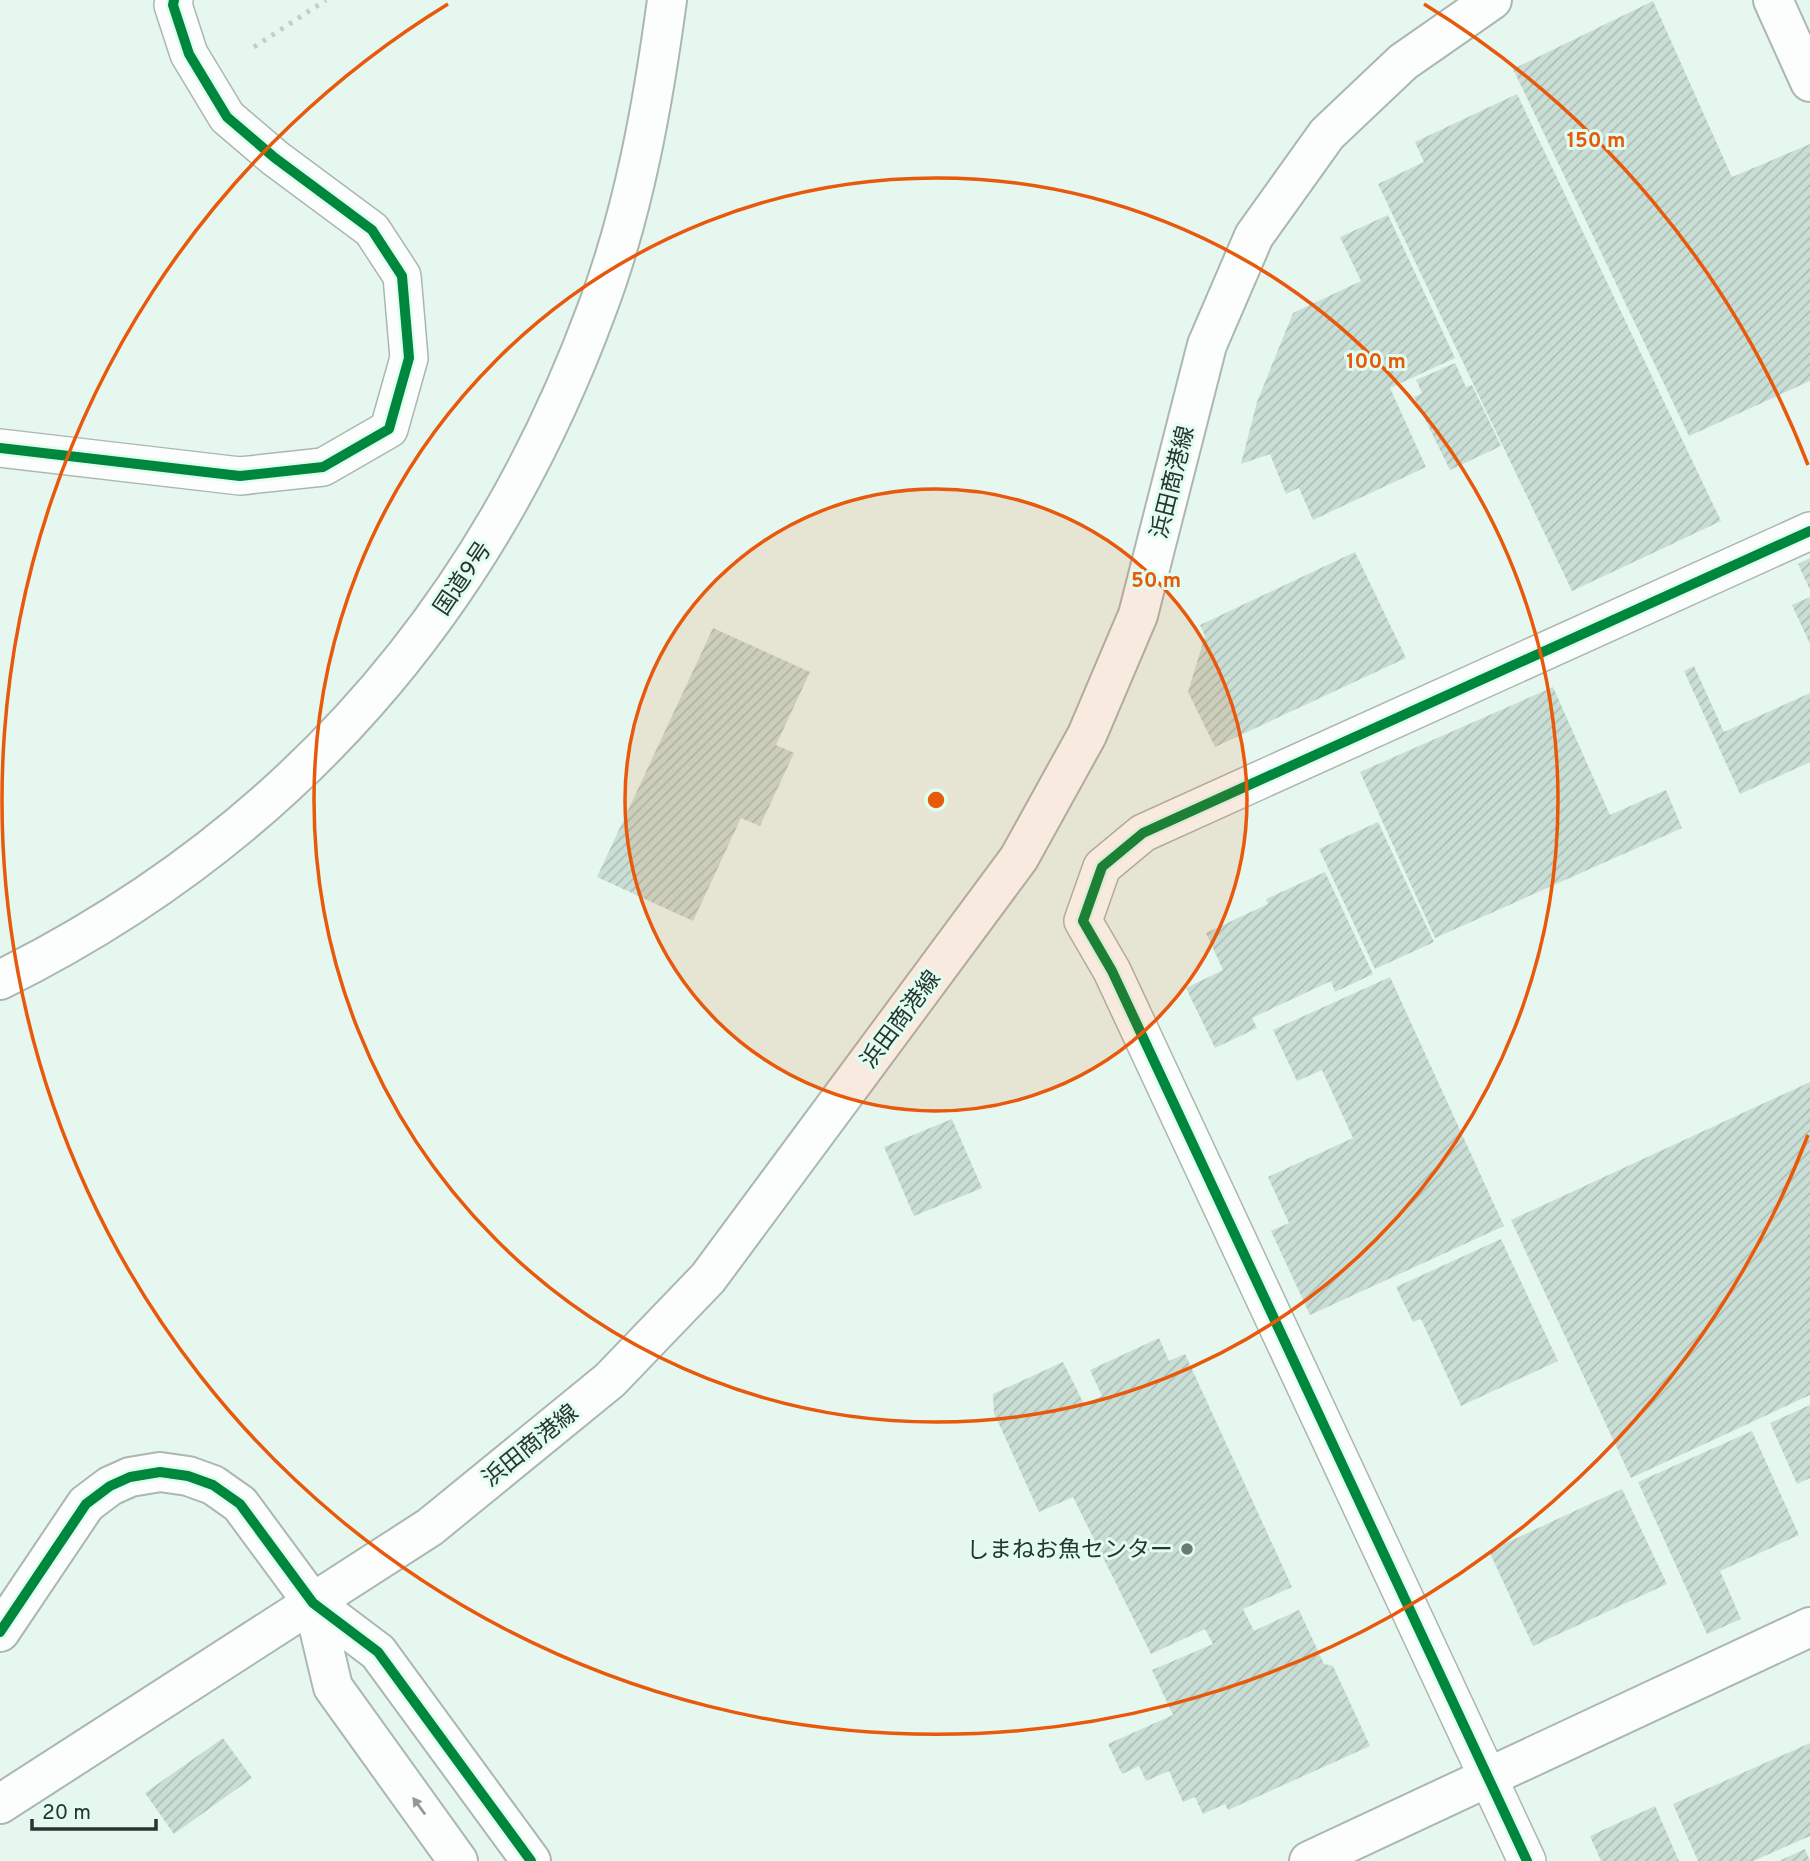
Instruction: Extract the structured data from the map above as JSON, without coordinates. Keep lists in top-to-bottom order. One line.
{"streets":{"main road":["浜田商港線","国道9号"]},"places":["しまねお魚センター"],"scale_bar":"20 m","rings":["150 m","100 m","50 m"]}
